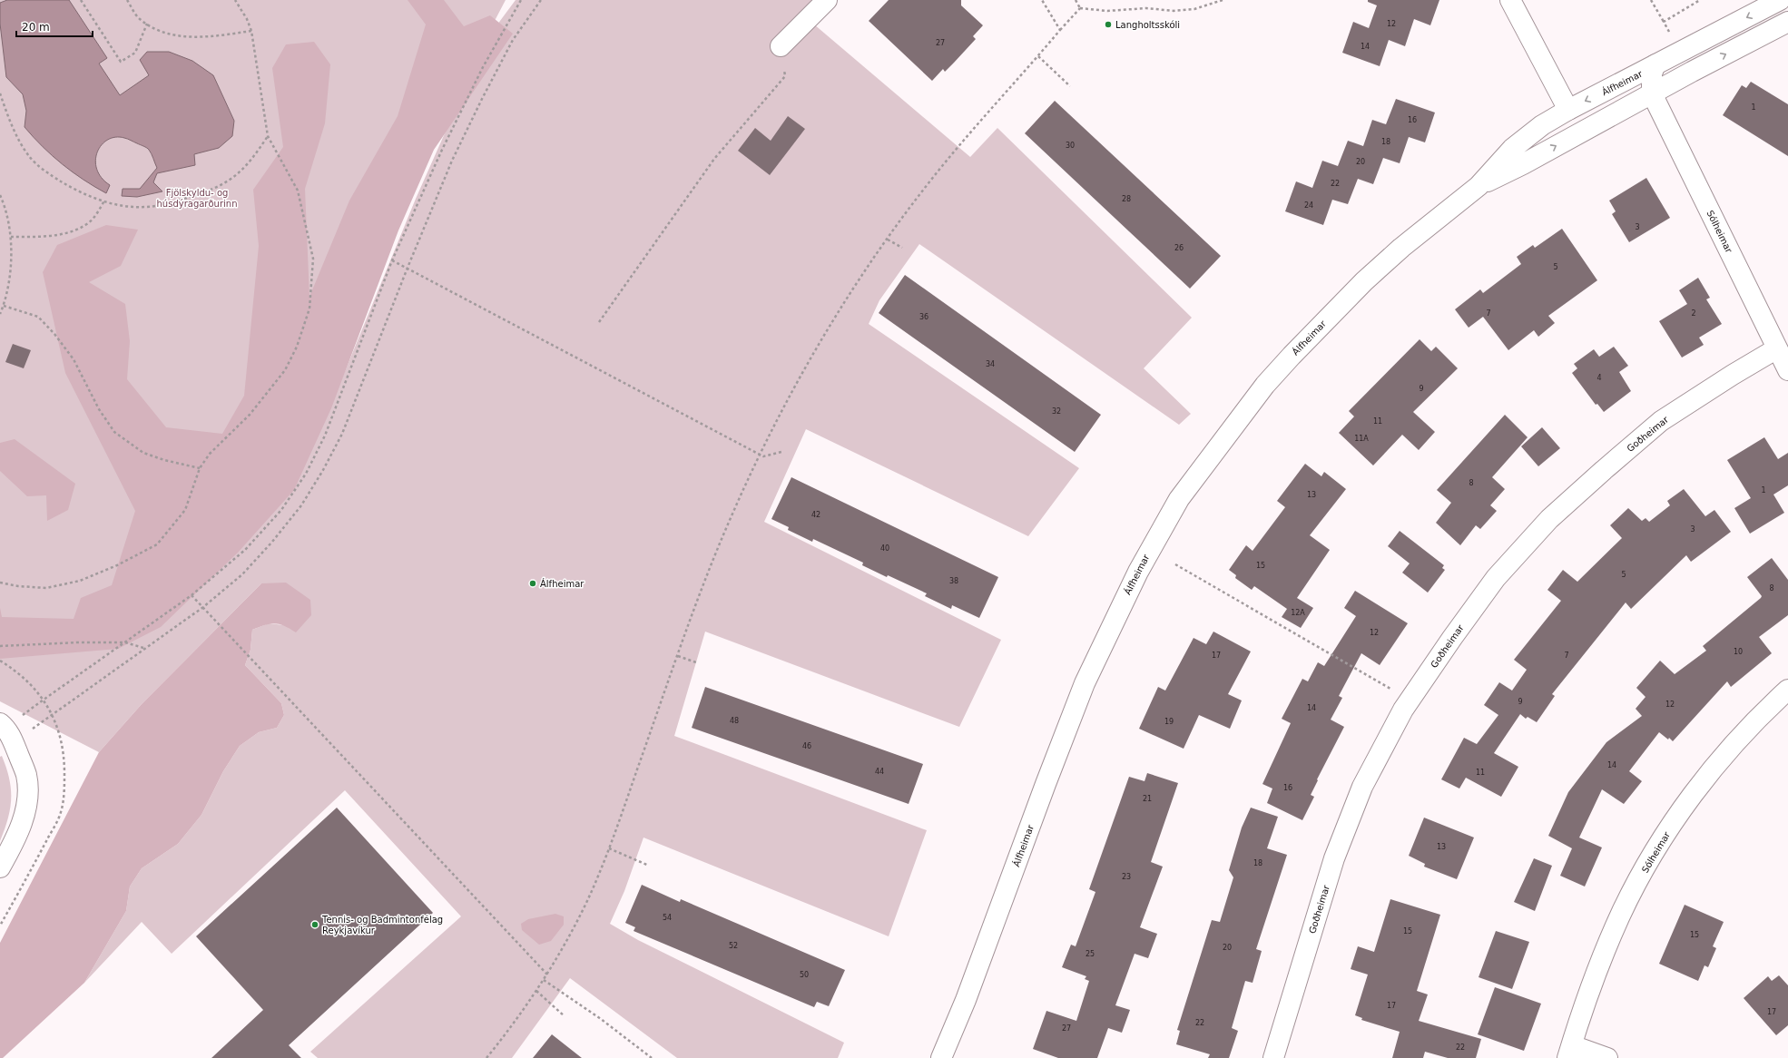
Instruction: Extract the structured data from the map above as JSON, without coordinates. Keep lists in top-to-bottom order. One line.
{"streets":{"street":["Álfheimar","Sólheimar","Goðheimar"]},"crossings":[["Álfheimar","Sólheimar"],["Sólheimar","Goðheimar"]],"parks":["Fjölskyldu- og húsdýragarðurinn"],"places":["Langholtsskóli","Álfheimar","Tennis- og Badmintonfélag Reykjavíkur"],"house_numbers":["12","27","14","1","16","18","30","20","22","28","24","3","26","5","7","2","36","34","4","9","32","11","11A","8","1","13","42","3","40","15","5","38","8","12A","12","10","17","7","9","12","14","48","19","46","14","44","11","16","21","13","18","23","54","15","15","52","20","25","50","17","17","22","27","22"],"scale_bar":"20 m"}
